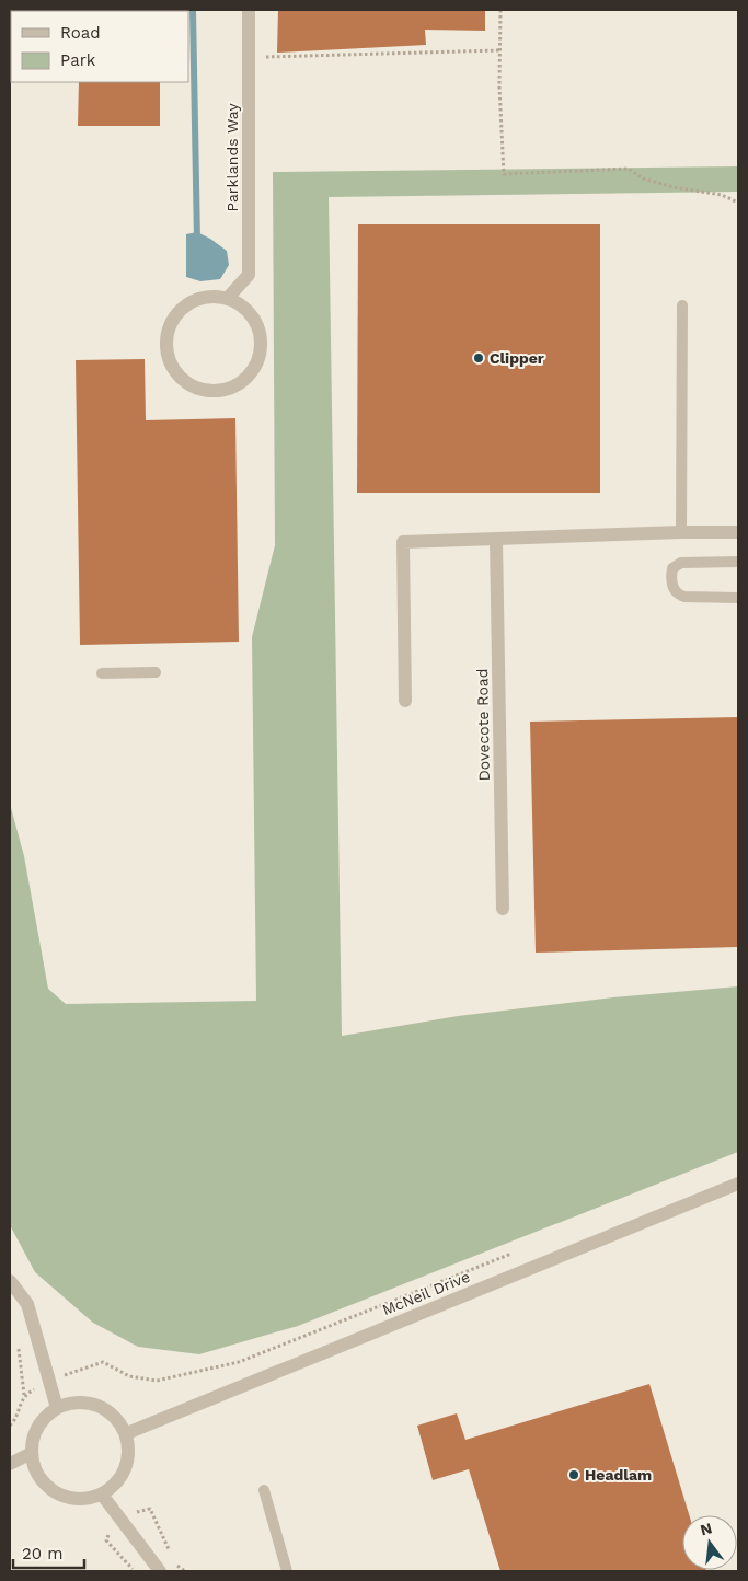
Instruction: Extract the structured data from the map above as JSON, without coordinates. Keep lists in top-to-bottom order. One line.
{"streets":{"street":["Parklands Way","Dovecote Road","McNeil Drive"]},"places":["Clipper","Headlam"],"legend":["Road","Park"],"scale_bar":"20 m","north":"top"}
